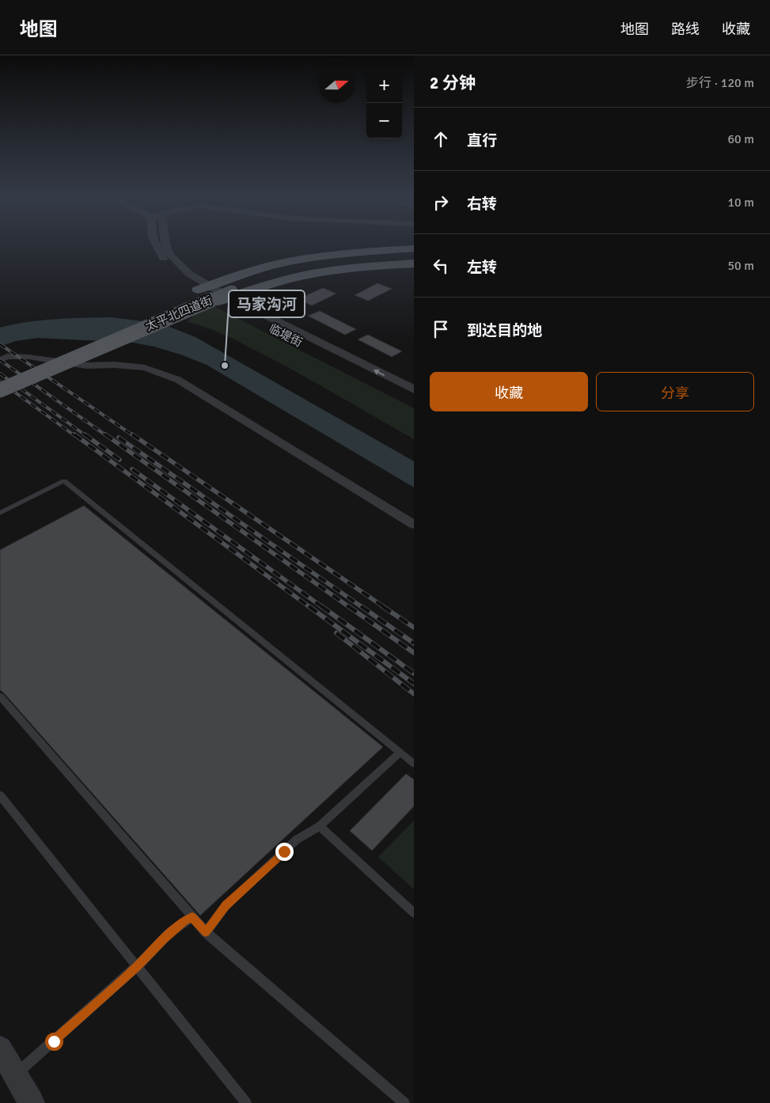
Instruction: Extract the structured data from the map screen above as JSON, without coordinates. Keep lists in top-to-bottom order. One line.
{"streets":{"main road":["太平北四道街"],"street":["临堤街"]},"crossings":[["太平北四道街","临堤街"]],"places":["马家沟河"],"north":"right","page":{"header":"地图","nav":["地图","路线","收藏"],"heading":["2 分钟","步行 · 120 m"],"map_buttons":["+","−"],"list":[["直行","60 m"],["右转","10 m"],["左转","50 m"],"到达目的地"],"buttons":["收藏","分享"]}}
